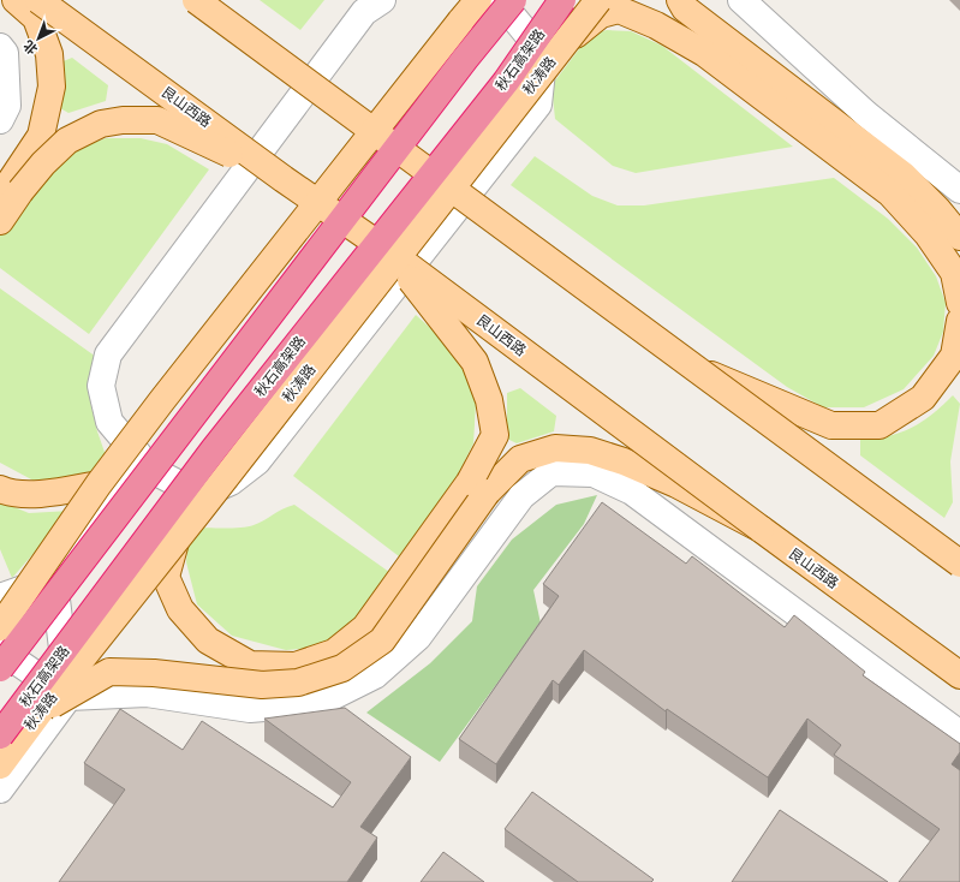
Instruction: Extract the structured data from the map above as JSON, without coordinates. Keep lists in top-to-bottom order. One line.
{"streets":{"highway":["秋石高架路"],"main road":["秋涛路","艮山西路"]},"north":"bottom left"}
